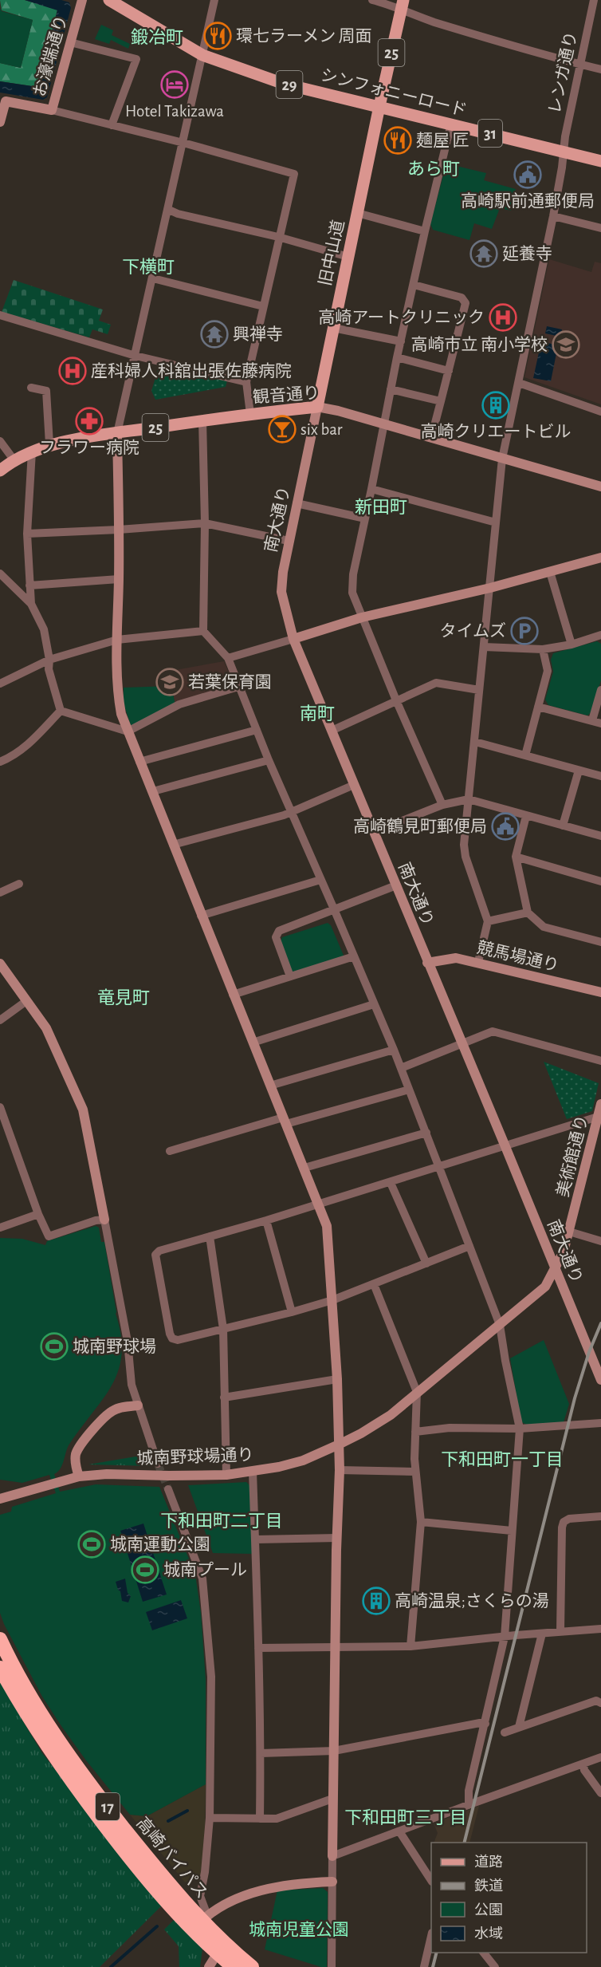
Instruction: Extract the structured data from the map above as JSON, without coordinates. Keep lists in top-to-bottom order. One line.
{"streets":{"highway":["17","高崎バイパス"],"main road":["25","29","シンフォニーロード","31","旧中山道","観音通り"],"street":["お濠端通り","レンガ通り","南大通り","競馬場通り","美術館通り","城南野球場通り"]},"crossings":[["25","シンフォニーロード"],["25","旧中山道"],["レンガ通り","シンフォニーロード"],["レンガ通り","観音通り"],["シンフォニーロード","旧中山道"],["旧中山道","観音通り"],["旧中山道","南大通り"],["観音通り","南大通り"],["南大通り","競馬場通り"],["南大通り","美術館通り"],["南大通り","城南野球場通り"],["美術館通り","城南野球場通り"]],"districts":["鍛冶町","あら町","下横町","新田町","南町","竜見町","下和田町一丁目","下和田町二丁目","下和田町三丁目"],"parks":["城南児童公園"],"places":{"restaurant":["環七ラーメン 周面","麺屋 匠"],"hotel":["Hotel Takizawa"],"public building":["高崎駅前通郵便局","高崎鶴見町郵便局"],"temple":["延養寺","興禅寺"],"hospital":["高崎アートクリニック","産科婦人科舘出張佐藤病院"],"school or university":["高崎市立 南小学校","若葉保育園"],"building":["高崎クリエートビル","高崎温泉;さくらの湯"],"pharmacy":["フラワー病院"],"bar":["six bar"],"parking":["タイムズ"],"sports":["城南野球場","城南運動公園","城南プール"]},"legend":["道路","鉄道","公園","水域"]}
